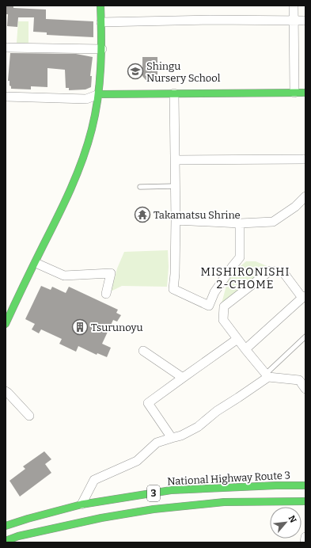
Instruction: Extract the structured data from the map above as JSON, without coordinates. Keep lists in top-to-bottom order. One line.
{"streets":{"main road":["National Highway Route 3","3"]},"districts":["MISHIRONISHI 2-CHOME"],"places":{"school or university":["Shingu Nursery School"],"temple":["Takamatsu Shrine"],"building":["Tsurunoyu"]},"north":"top right"}
